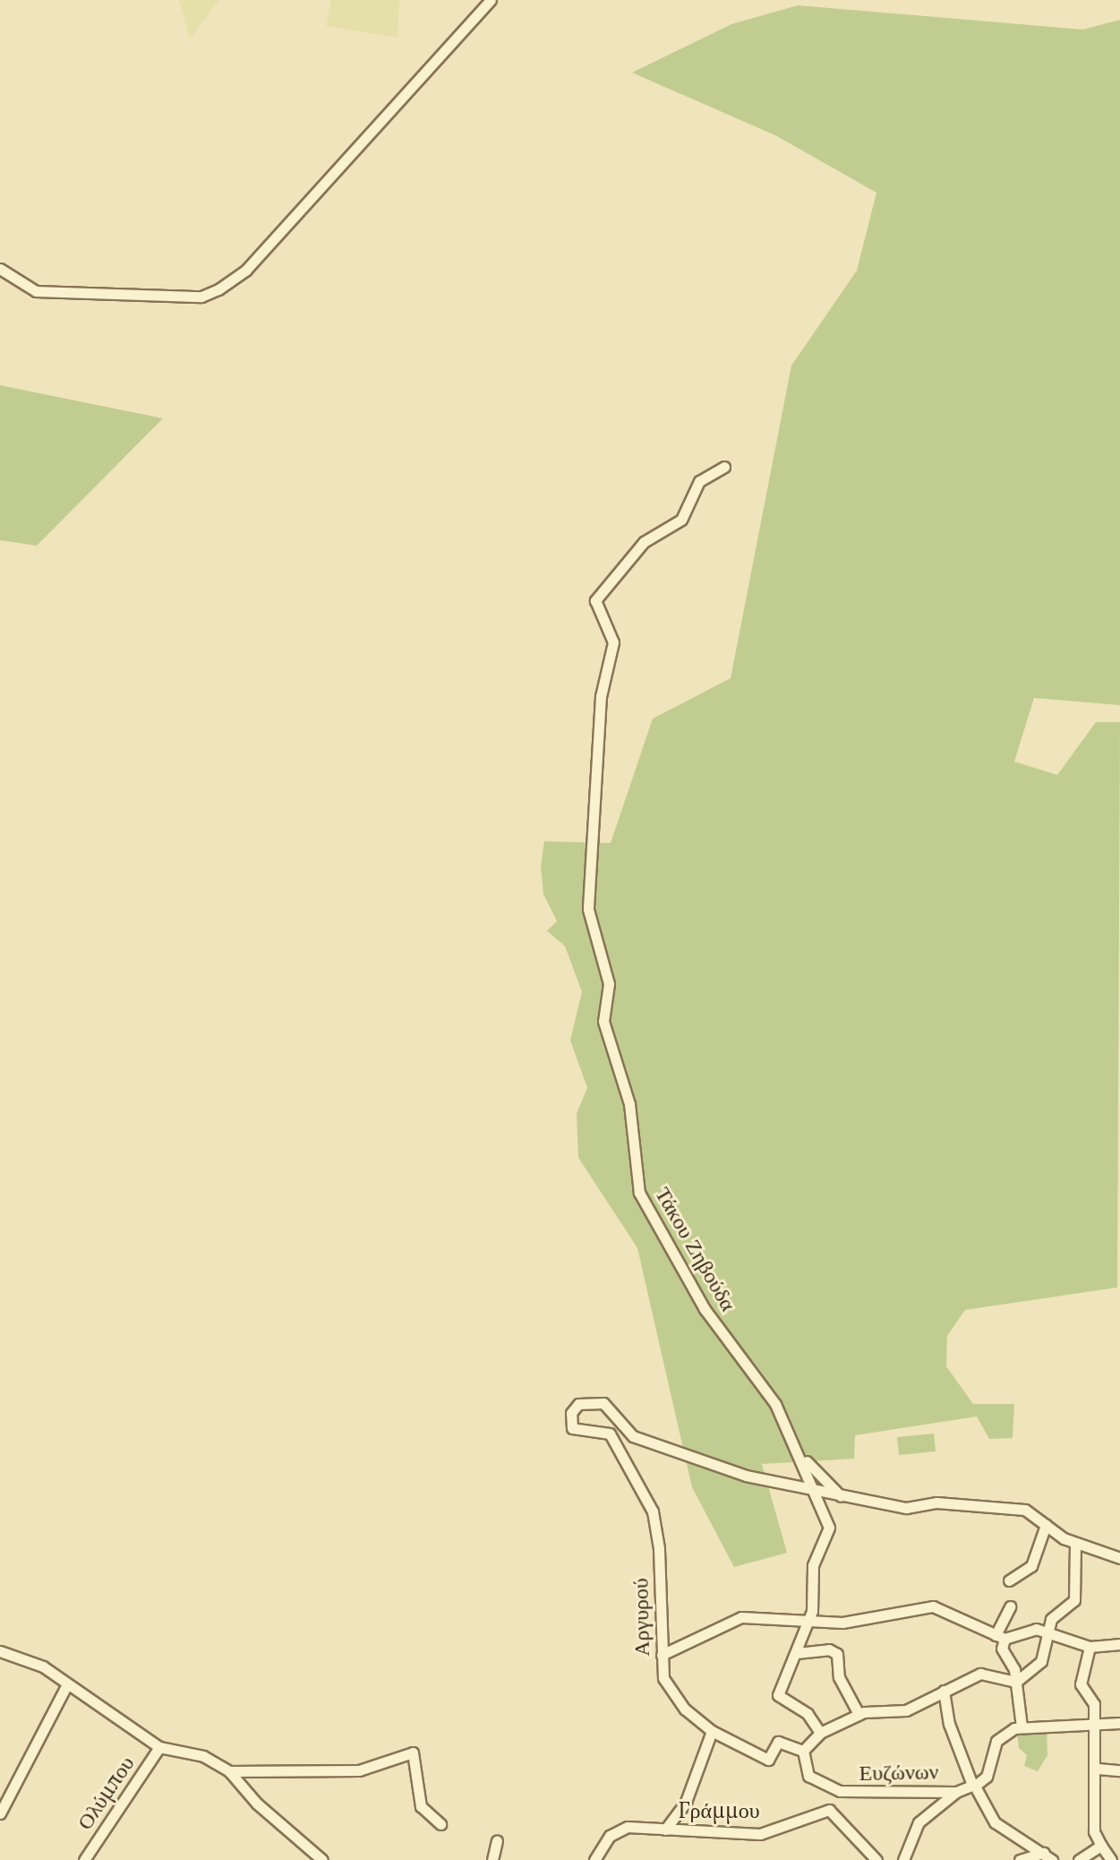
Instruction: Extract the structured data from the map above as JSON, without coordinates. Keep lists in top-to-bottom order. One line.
{"streets":{"street":["Τάκου Ζηβούδα","Αργυρού","Ευζώνων","Ολύμπου","Γράμμου"]},"crossings":[["Τάκου Ζηβούδα","Αργυρού"]]}
